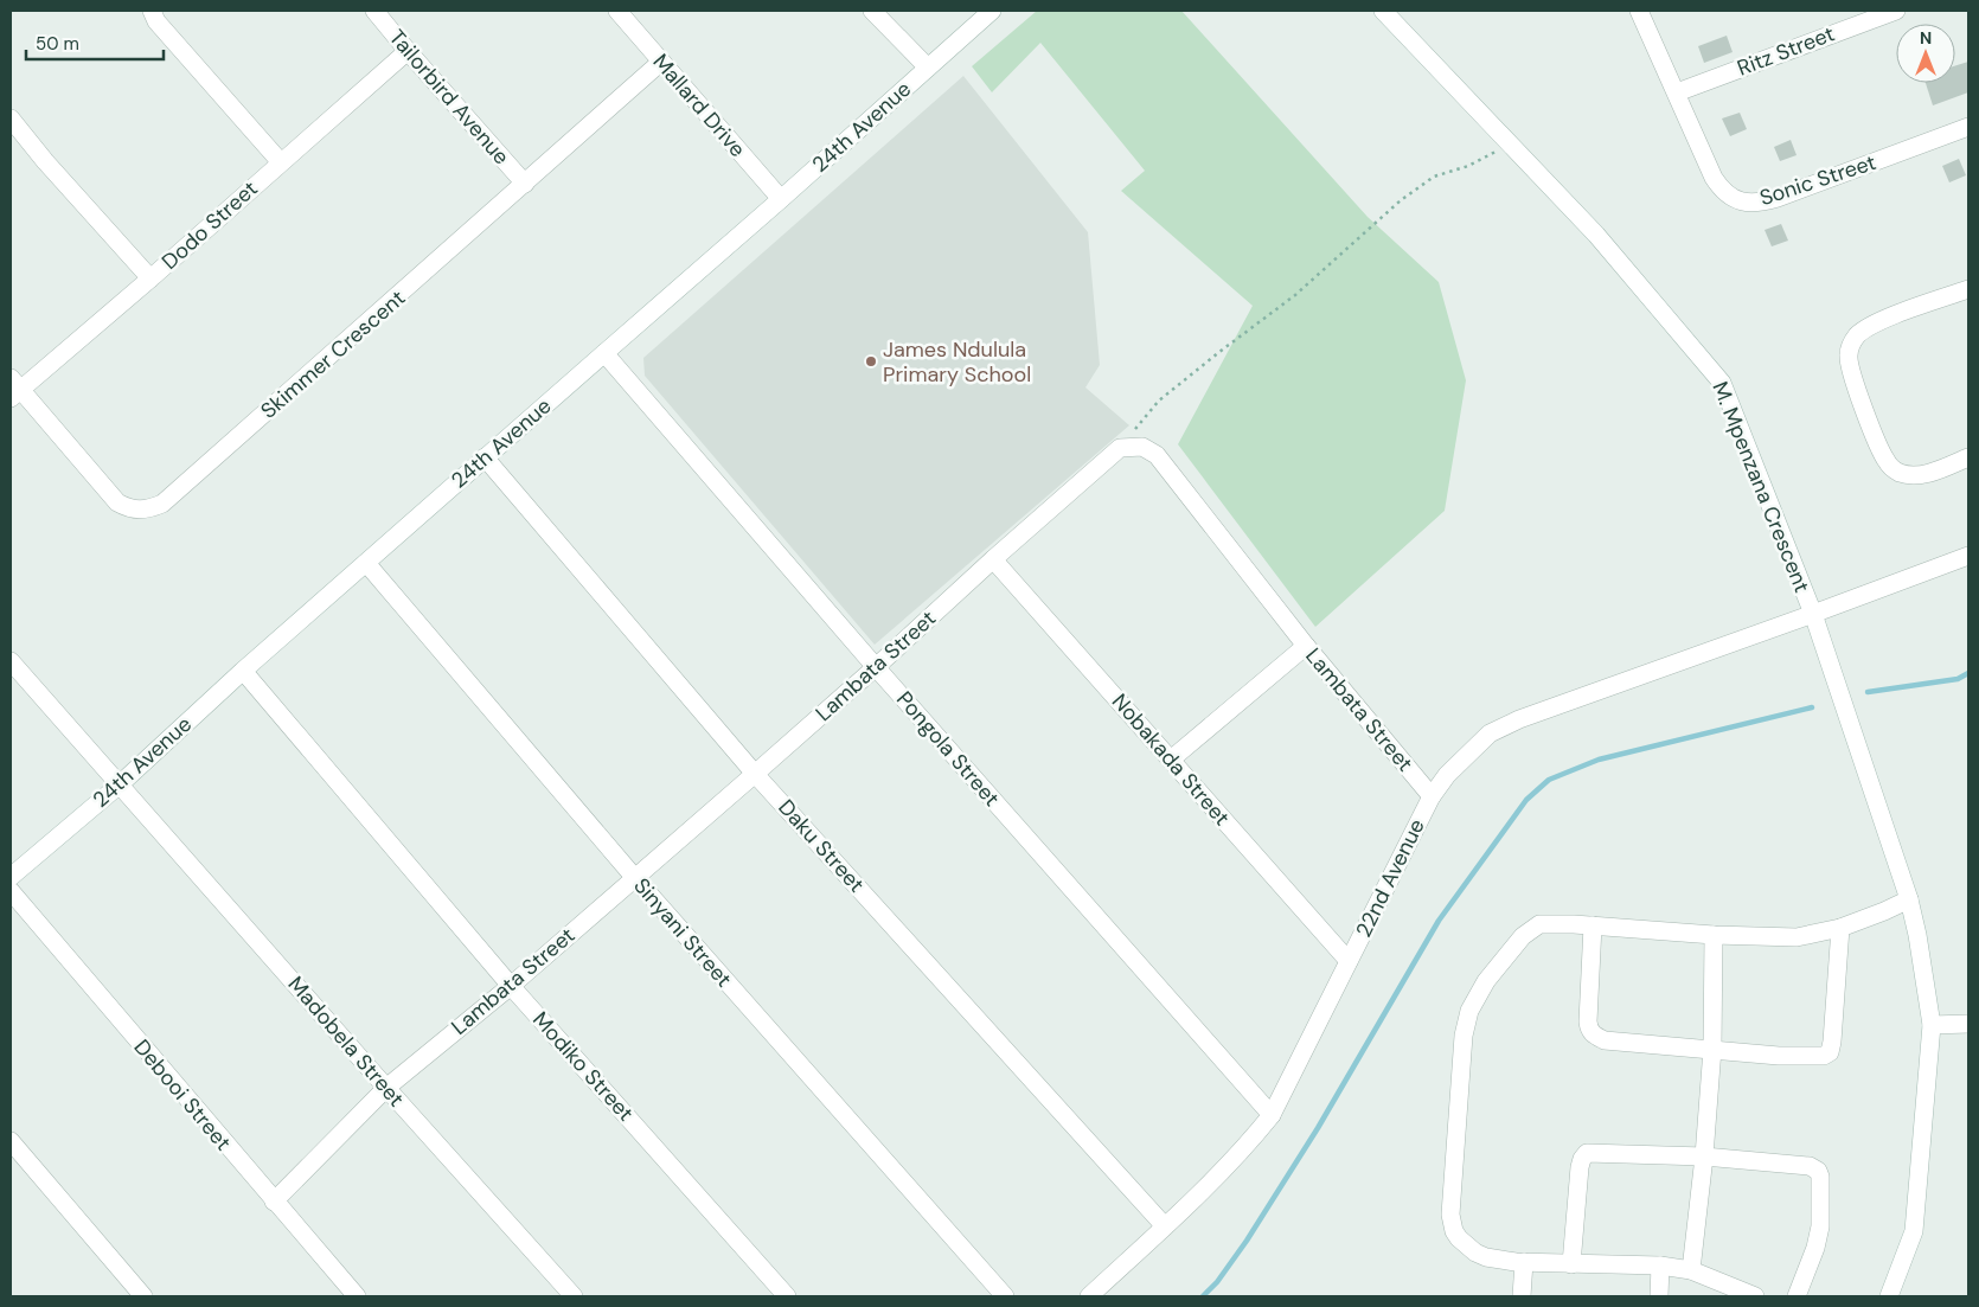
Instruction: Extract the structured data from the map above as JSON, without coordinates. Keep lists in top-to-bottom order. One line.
{"streets":{"street":["Ritz Street","Tailorbird Avenue","Mallard Drive","24th Avenue","Sonic Street","Dodo Street","Skimmer Crescent","M. Mpenzana Crescent","Lambata Street","Pongola Street","Nobakada Street","Daku Street","22nd Avenue","Sinyani Street","Madobela Street","Modiko Street","Debooi Street"]},"crossings":[["Ritz Street","Sonic Street"],["Tailorbird Avenue","Dodo Street"],["Tailorbird Avenue","Skimmer Crescent"],["Mallard Drive","24th Avenue"],["Mallard Drive","Skimmer Crescent"],["24th Avenue","Pongola Street"],["24th Avenue","Daku Street"],["24th Avenue","Sinyani Street"],["24th Avenue","Madobela Street"],["24th Avenue","Modiko Street"],["Dodo Street","Skimmer Crescent"],["M. Mpenzana Crescent","22nd Avenue"],["Lambata Street","Pongola Street"],["Lambata Street","Nobakada Street"],["Lambata Street","Daku Street"],["Lambata Street","22nd Avenue"],["Lambata Street","Sinyani Street"],["Lambata Street","Madobela Street"],["Lambata Street","Modiko Street"],["Lambata Street","Debooi Street"],["Pongola Street","22nd Avenue"],["Nobakada Street","22nd Avenue"],["Daku Street","22nd Avenue"]],"places":["James Ndulula Primary School"],"scale_bar":"50 m","north":"top"}
